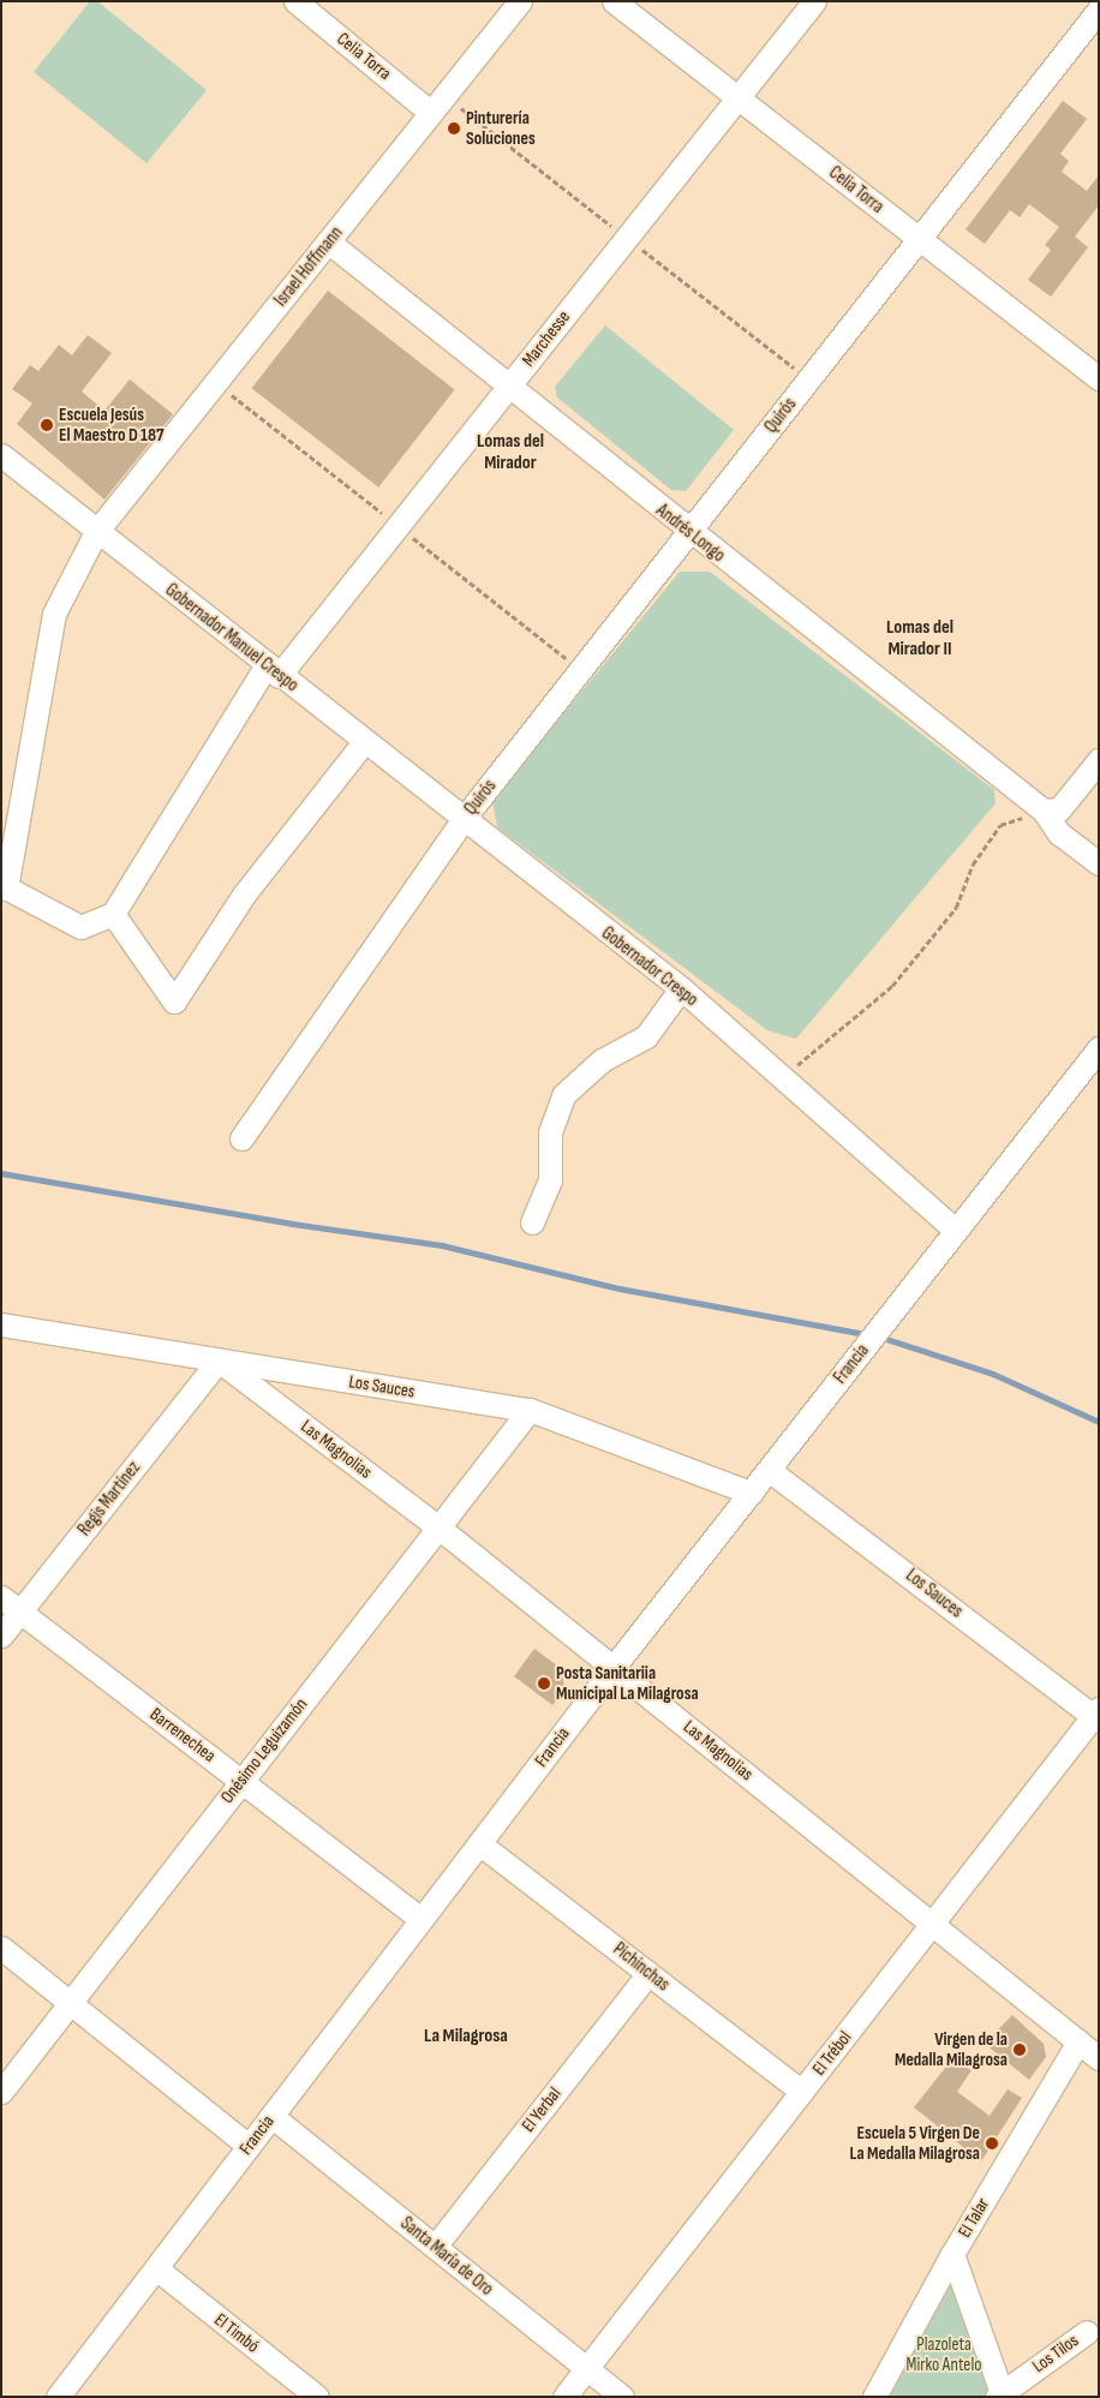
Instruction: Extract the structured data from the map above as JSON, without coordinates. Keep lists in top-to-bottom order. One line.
{"streets":{"street":["Celia Torra","Israel Hoffmann","Marchesse","Quirós","Andrés Longo","Gobernador Manuel Crespo","Gobernador Crespo","Francia","Los Sauces","Las Magnolias","Regis Martínez","Barrenechea","Onésimo Leguizamón","Pichinchas","El Trébol","El Yerbal","El Talar","Santa María de Oro","El Timbó","Los Tilos"]},"crossings":[["Celia Torra","Israel Hoffmann"],["Celia Torra","Marchesse"],["Celia Torra","Quirós"],["Israel Hoffmann","Andrés Longo"],["Israel Hoffmann","Gobernador Manuel Crespo"],["Marchesse","Andrés Longo"],["Marchesse","Gobernador Manuel Crespo"],["Quirós","Andrés Longo"],["Quirós","Gobernador Manuel Crespo"],["Quirós","Gobernador Crespo"],["Gobernador Manuel Crespo","Gobernador Crespo"],["Gobernador Crespo","Francia"],["Francia","Los Sauces"],["Francia","Las Magnolias"],["Francia","Barrenechea"],["Francia","Pichinchas"],["Francia","Santa María de Oro"],["Francia","El Timbó"],["Los Sauces","Las Magnolias"],["Los Sauces","Regis Martínez"],["Los Sauces","Onésimo Leguizamón"],["Los Sauces","El Trébol"],["Las Magnolias","Regis Martínez"],["Las Magnolias","Onésimo Leguizamón"],["Las Magnolias","El Trébol"],["Las Magnolias","El Talar"],["Regis Martínez","Barrenechea"],["Barrenechea","Onésimo Leguizamón"],["Pichinchas","El Trébol"],["Pichinchas","El Yerbal"],["El Trébol","Santa María de Oro"],["El Yerbal","Santa María de Oro"]],"districts":["Lomas del Mirador","Lomas del Mirador II","La Milagrosa"],"parks":["Plazoleta Mirko Antelo"],"places":["Pinturería Soluciones","Escuela Jesús El Maestro D 187","Posta Sanitariia Municipal La Milagrosa","Virgen de la Medalla Milagrosa","Escuela 5 Virgen De La Medalla Milagrosa"]}
